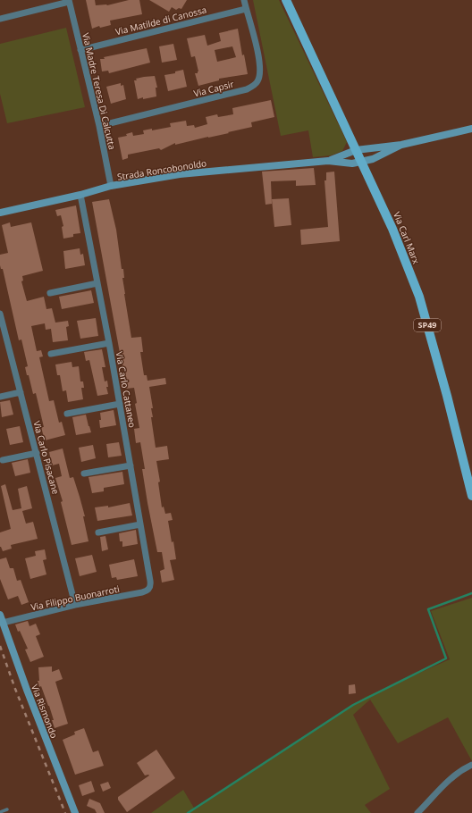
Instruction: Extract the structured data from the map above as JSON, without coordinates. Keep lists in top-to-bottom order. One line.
{"streets":{"main road":["Via Carl Marx","SP49"],"street":["Via Matilde di Canossa","Via Capsir","Via Madre Teresa Di Calcutta","Strada Roncobonoldo","Via Carlo Cattaneo","Via Carlo Pisacane","Via Filippo Buonarroti","Via Rismondo"]},"crossings":[["Via Matilde di Canossa","Via Capsir"],["Via Matilde di Canossa","Via Madre Teresa Di Calcutta"],["Via Capsir","Via Madre Teresa Di Calcutta"],["Via Madre Teresa Di Calcutta","Strada Roncobonoldo"],["Strada Roncobonoldo","Via Carl Marx"],["Strada Roncobonoldo","Via Carlo Cattaneo"],["Via Carlo Cattaneo","Via Filippo Buonarroti"],["Via Carlo Pisacane","Via Filippo Buonarroti"],["Via Filippo Buonarroti","Via Rismondo"]]}
